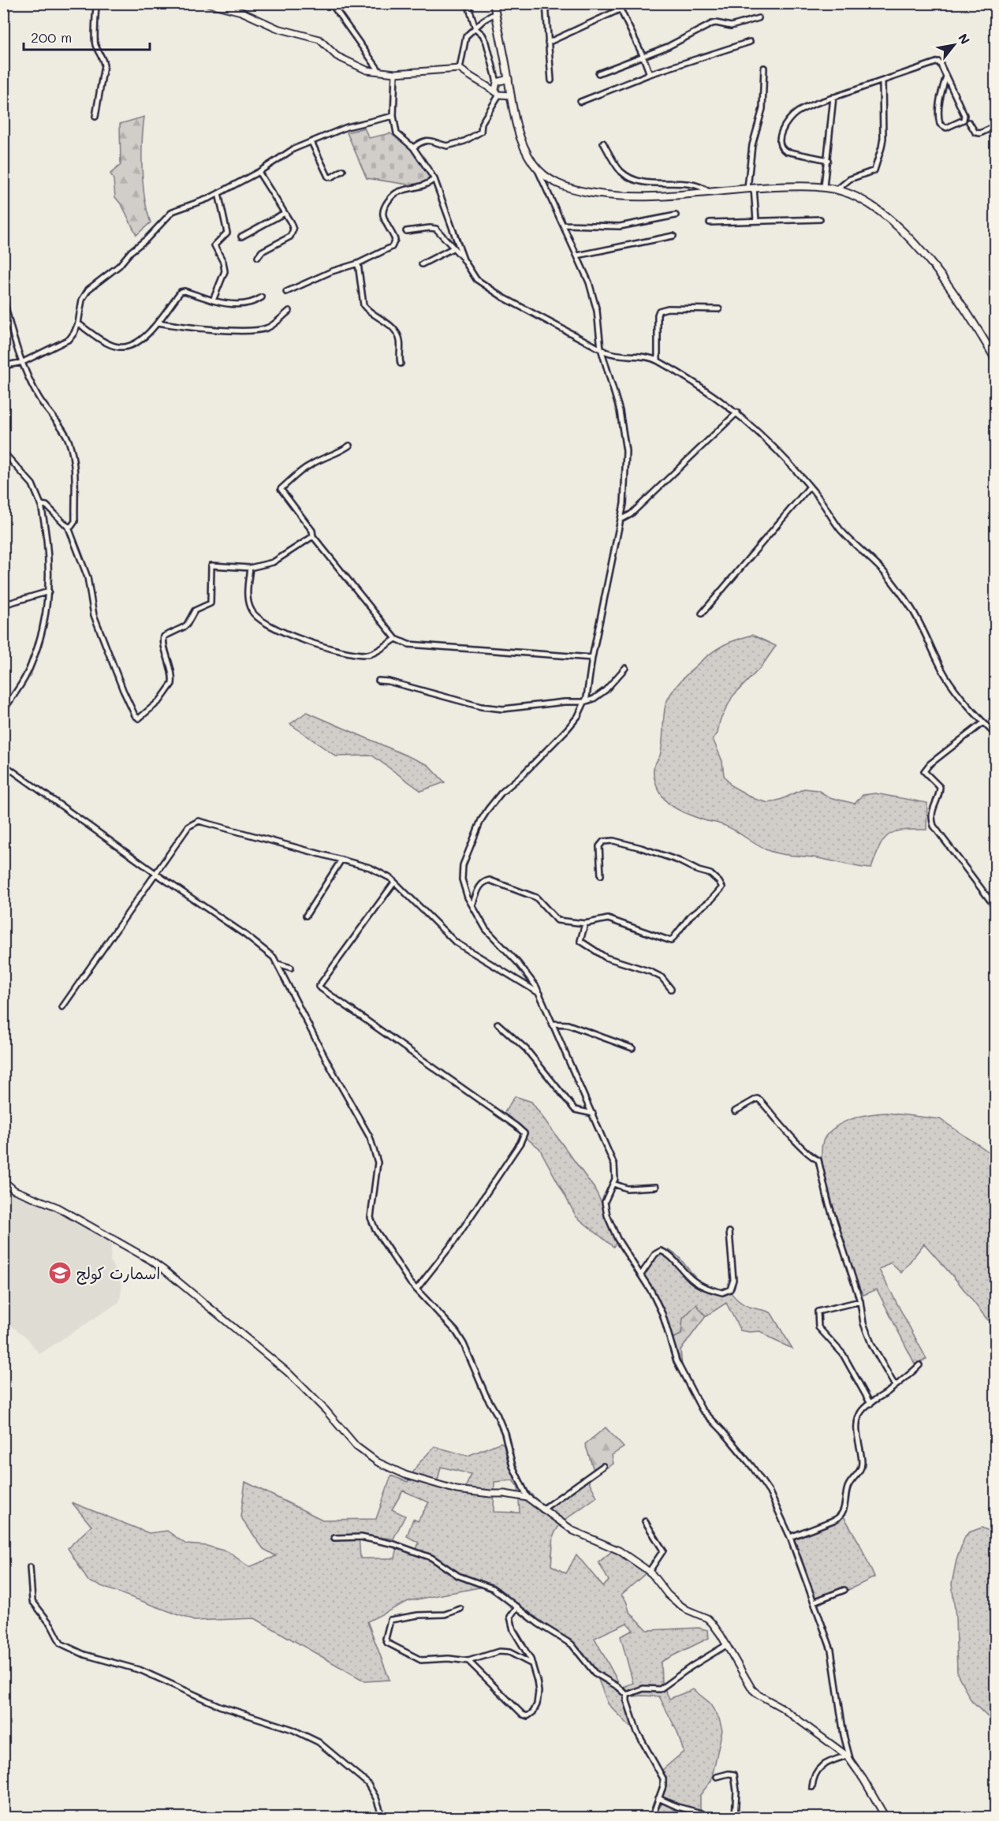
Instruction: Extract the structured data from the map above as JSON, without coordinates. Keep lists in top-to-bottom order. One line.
{"places":{"school or university":["اسمارت كولج"]},"scale_bar":"200 m","north":"top right"}
